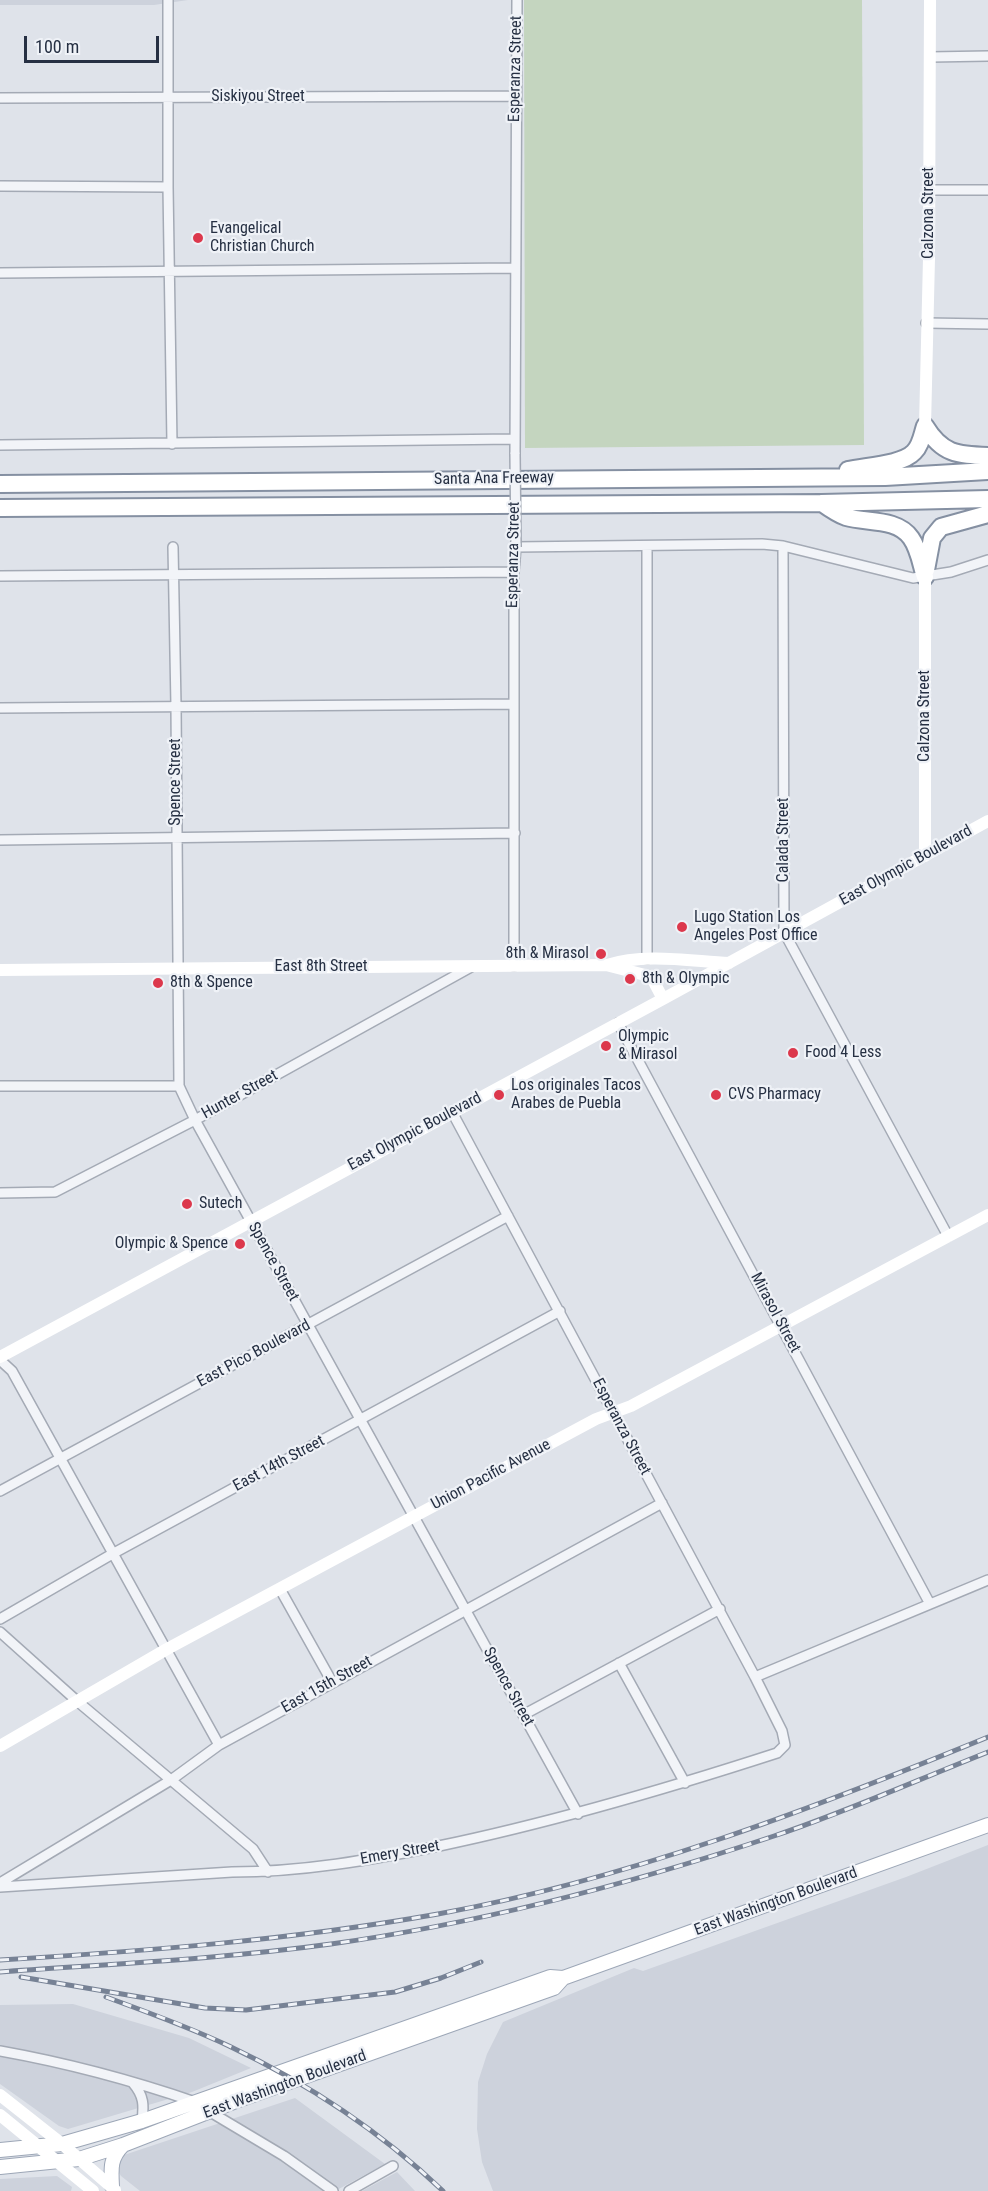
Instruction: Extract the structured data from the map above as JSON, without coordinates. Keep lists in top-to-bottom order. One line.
{"streets":{"highway":["Santa Ana Freeway"],"main road":["Calzona Street","East Olympic Boulevard","East 8th Street","Union Pacific Avenue","East Washington Boulevard"],"street":["Esperanza Street","Siskiyou Street","Spence Street","Calada Street","Hunter Street","Mirasol Street","East Pico Boulevard","East 14th Street","East 15th Street","Emery Street"]},"crossings":[["Esperanza Street","Siskiyou Street"],["Esperanza Street","East Olympic Boulevard"],["Esperanza Street","East 8th Street"],["Esperanza Street","East Pico Boulevard"],["Esperanza Street","East 14th Street"],["Esperanza Street","Union Pacific Avenue"],["Esperanza Street","East 15th Street"],["Esperanza Street","Emery Street"],["Calzona Street","East Olympic Boulevard"],["Spence Street","East Olympic Boulevard"],["Spence Street","East 8th Street"],["Spence Street","Hunter Street"],["Spence Street","East Pico Boulevard"],["Spence Street","East 14th Street"],["Spence Street","Union Pacific Avenue"],["Spence Street","East 15th Street"],["Spence Street","Emery Street"],["Calada Street","East Olympic Boulevard"],["Calada Street","Union Pacific Avenue"],["East Olympic Boulevard","East 8th Street"],["East Olympic Boulevard","Mirasol Street"],["East 8th Street","Hunter Street"],["Mirasol Street","Union Pacific Avenue"],["East 15th Street","Emery Street"]],"places":["Evangelical Christian Church","Lugo Station Los Angeles Post Office","8th & Mirasol","8th & Olympic","8th & Spence","Olympic & Mirasol","Food 4 Less","Los originales Tacos Arabes de Puebla","CVS Pharmacy","Sutech","Olympic & Spence"],"scale_bar":"100 m"}
